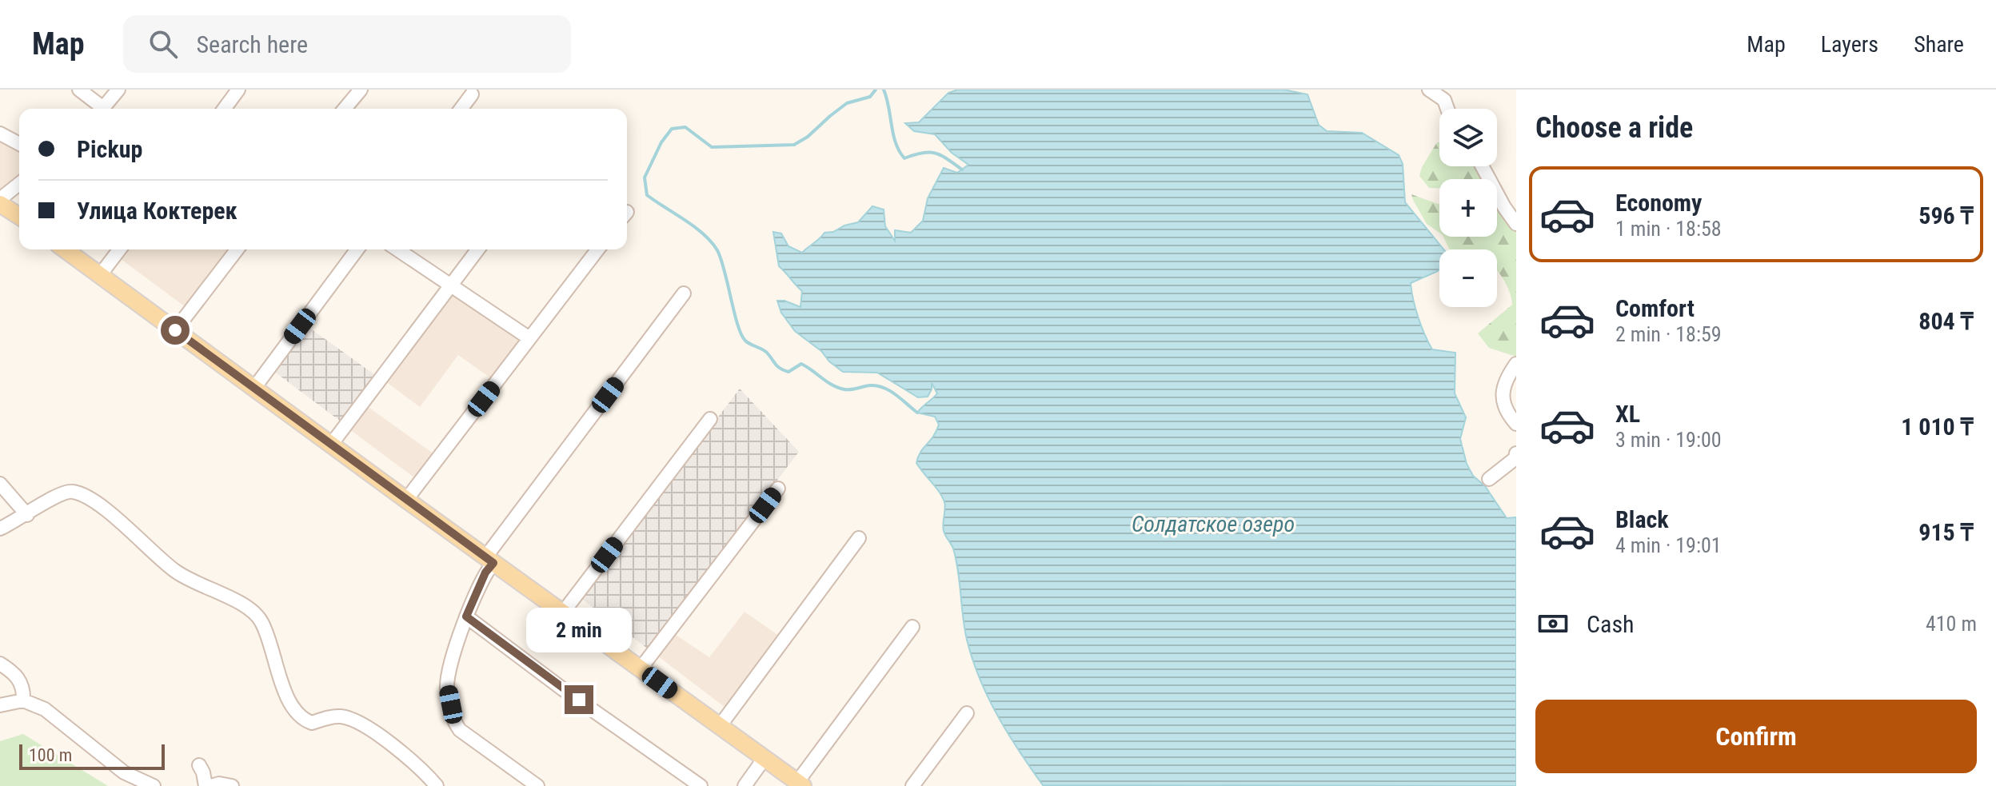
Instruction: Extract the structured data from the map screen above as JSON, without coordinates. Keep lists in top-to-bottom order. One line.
{"water":["Солдатское озеро"],"scale_bar":"100 m","page":{"header":"Map","search":"Search here","nav":["Map","Layers","Share"],"heading":"Choose a ride","map_buttons":["+","−"],"banner":["Pickup","Улица Коктерек"],"list":[{"name":"Economy","note":"1 min · 18:58","value":"596 ₸"},{"name":"Comfort","note":"2 min · 18:59","value":"804 ₸"},{"name":"XL","note":"3 min · 19:00","value":"1 010 ₸"},{"name":"Black","note":"4 min · 19:01","value":"915 ₸"}],"pay":["Cash","410 m"],"bubble":"2 min","buttons":"Confirm","scale":"100 m"}}
